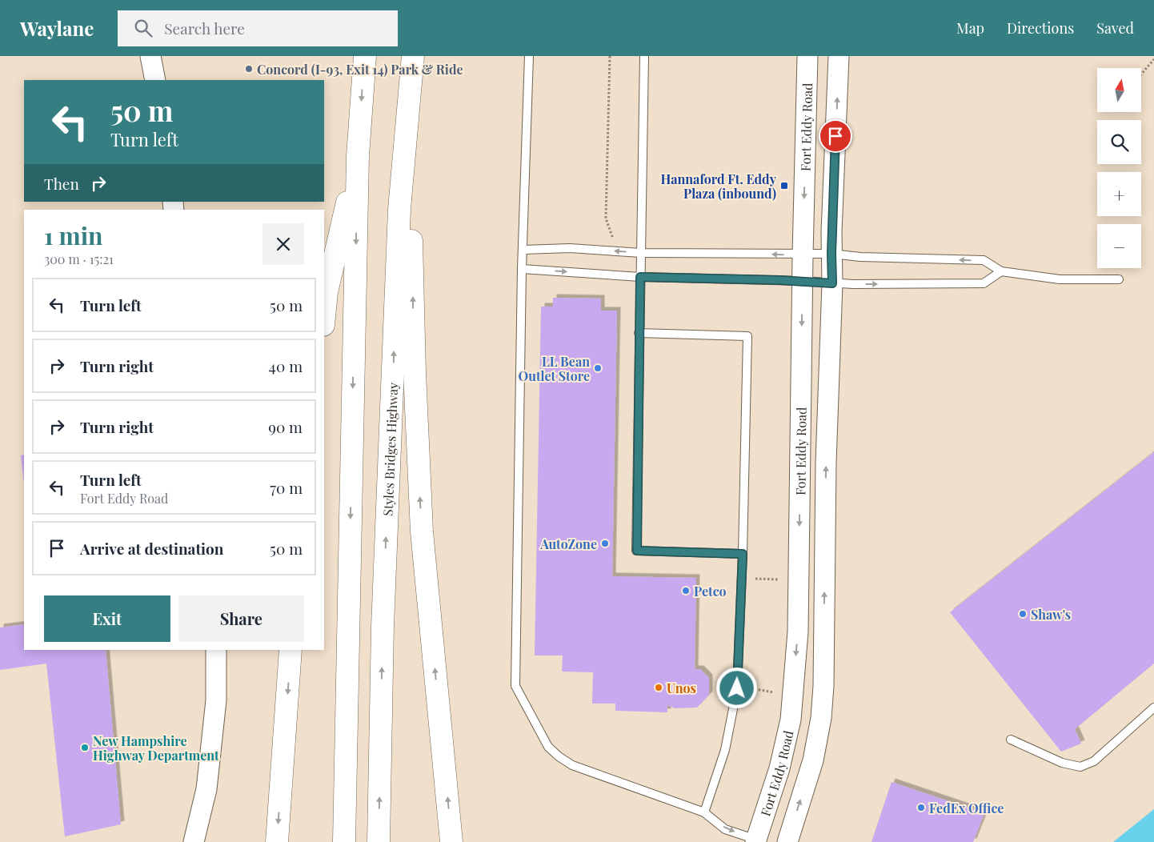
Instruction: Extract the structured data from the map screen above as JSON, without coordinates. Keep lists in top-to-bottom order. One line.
{"streets":{"highway":["Styles Bridges Highway"],"street":["Fort Eddy Road"]},"places":{"other":["Concord (I-93, Exit 14) Park & Ride","LL Bean Outlet Store","AutoZone","Petco","Shaw's","Unos","New Hampshire Highway Department","FedEx Office"],"transit":["Hannaford Ft. Eddy Plaza (inbound)"]},"north":"top","page":{"header":"Waylane","search":"Search here","nav":["Map","Directions","Saved"],"map_buttons":["+","−"],"turn":["50 m","Turn left"],"then":"Then","heading":["1 min","300 m · 15:21"],"list":[{"name":"Turn left","value":"50 m"},{"name":"Turn right","value":"40 m"},{"name":"Turn right","value":"90 m"},{"name":"Turn left","note":"Fort Eddy Road","value":"70 m"},{"name":"Arrive at destination","value":"50 m"}],"buttons":["Exit","Share"]}}
